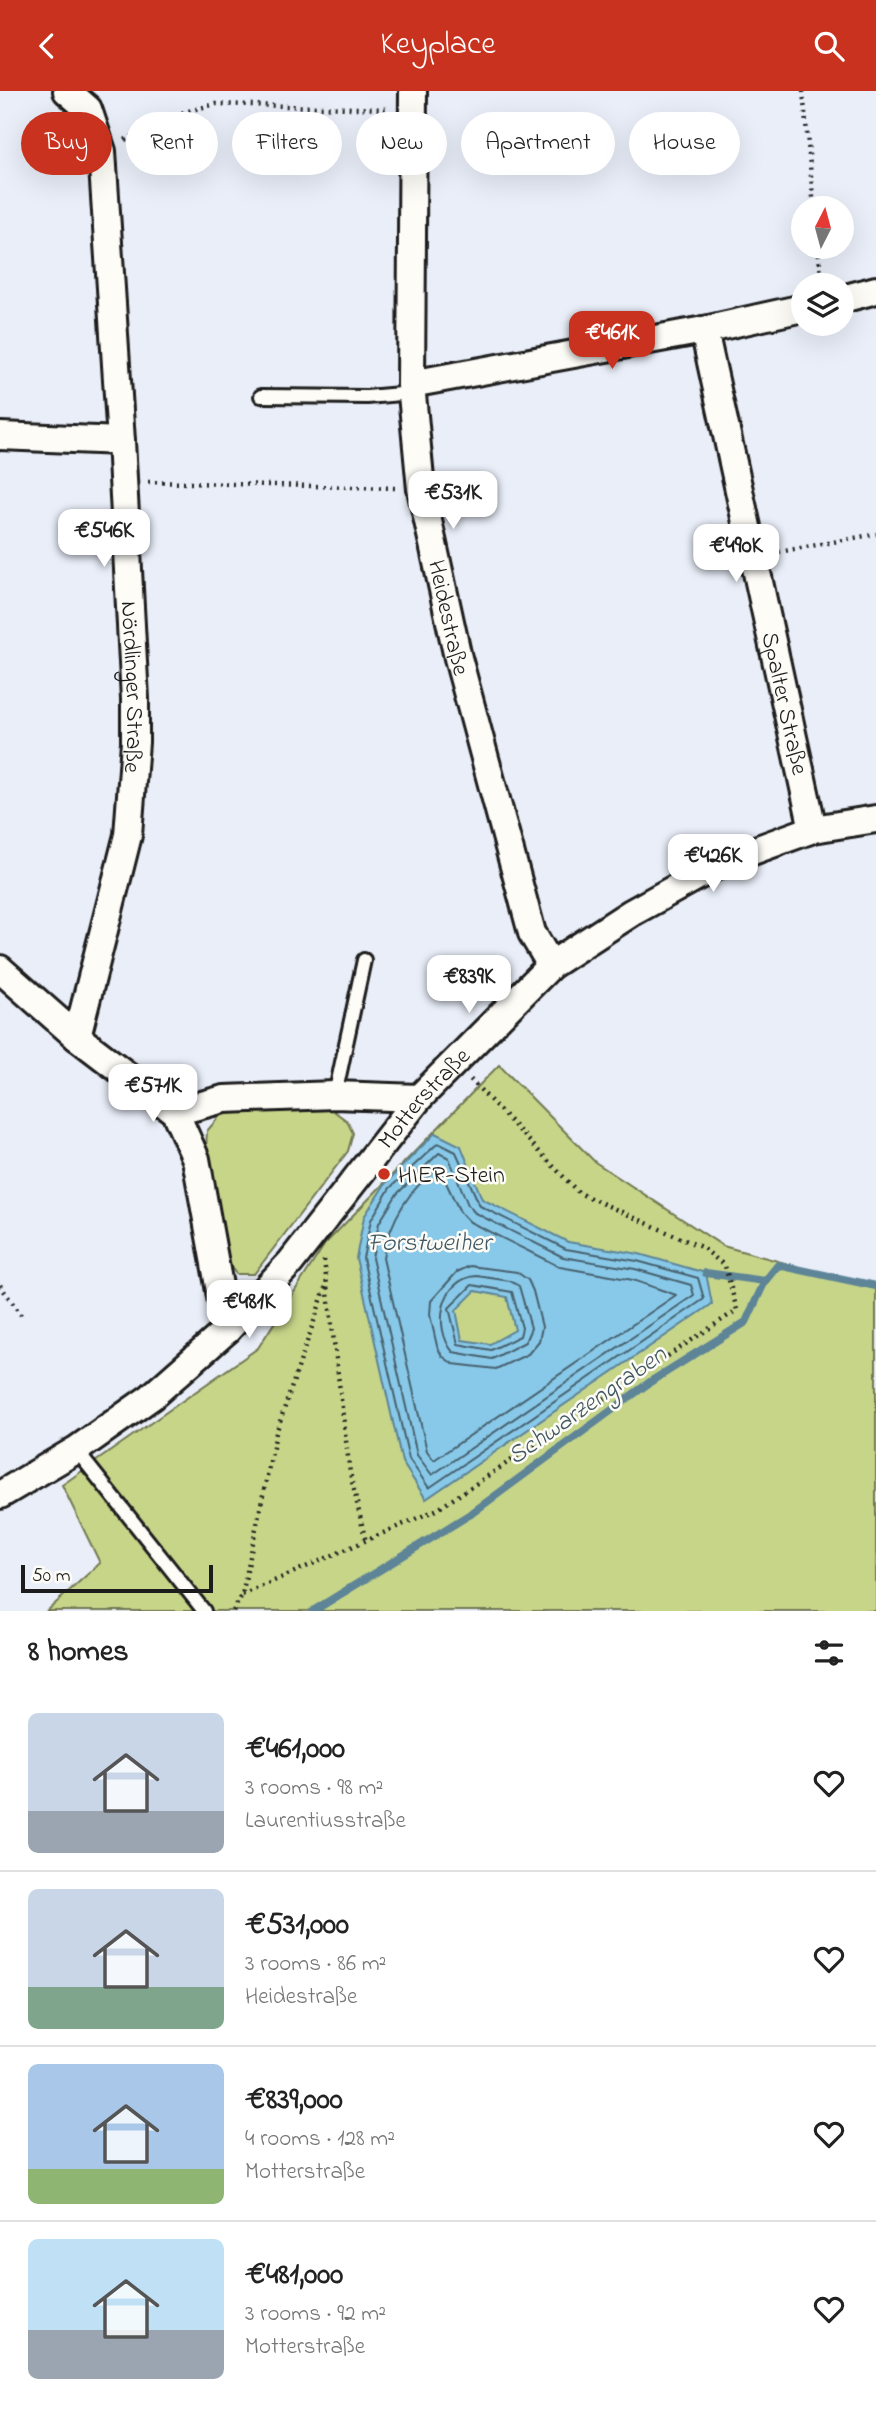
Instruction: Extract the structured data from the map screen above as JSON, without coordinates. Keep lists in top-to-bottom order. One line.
{"streets":{"street":["Heidestraße","Nördlinger Straße","Spalter Straße","Motterstraße"]},"crossings":[["Heidestraße","Motterstraße"],["Spalter Straße","Motterstraße"]],"water":["Forstweiher","Schwarzengraben"],"places":["HIER-Stein"],"scale_bar":"50 m","north":"top","page":{"header":"Keyplace","chip":["Buy","Rent","Filters","New","Apartment","House"],"price":["€461K","€531K","€546K","€490K","€426K","€839K","€571K","€481K"],"scale":"50 m","heading":"8 homes","list":[{"name":"€461,000","note":"3 rooms · 98 m² · Laurentiusstraße"},{"name":"€531,000","note":"3 rooms · 86 m² · Heidestraße"},{"name":"€839,000","note":"4 rooms · 128 m² · Motterstraße"},{"name":"€481,000","note":"3 rooms · 92 m² · Motterstraße"}]}}
